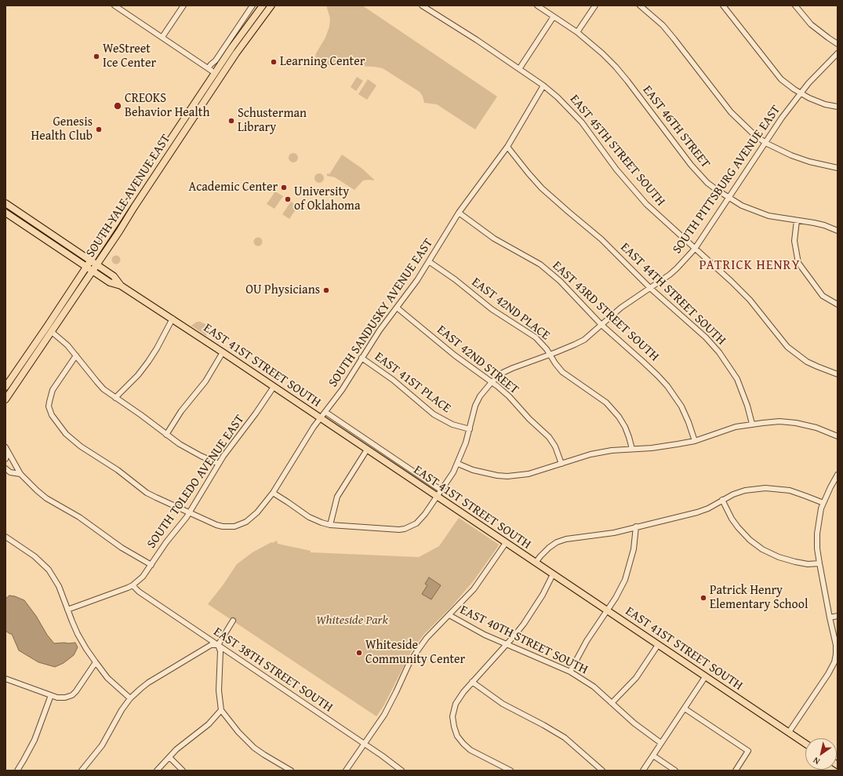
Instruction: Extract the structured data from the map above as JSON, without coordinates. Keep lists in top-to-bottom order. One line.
{"streets":{"main road":["SOUTH YALE AVENUE EAST","EAST 41ST STREET SOUTH"],"street":["EAST 46TH STREET","EAST 45TH STREET SOUTH","SOUTH PITTSBURG AVENUE EAST","EAST 44TH STREET SOUTH","EAST 42ND PLACE","EAST 43RD STREET SOUTH","SOUTH SANDUSKY AVENUE EAST","EAST 42ND STREET","EAST 41ST PLACE","SOUTH TOLEDO AVENUE EAST","EAST 40TH STREET SOUTH","EAST 38TH STREET SOUTH"]},"crossings":[["EAST 46TH STREET","SOUTH PITTSBURG AVENUE EAST"],["EAST 45TH STREET SOUTH","SOUTH PITTSBURG AVENUE EAST"],["EAST 45TH STREET SOUTH","SOUTH SANDUSKY AVENUE EAST"],["SOUTH PITTSBURG AVENUE EAST","EAST 44TH STREET SOUTH"],["SOUTH PITTSBURG AVENUE EAST","EAST 42ND PLACE"],["SOUTH PITTSBURG AVENUE EAST","EAST 43RD STREET SOUTH"],["SOUTH PITTSBURG AVENUE EAST","SOUTH SANDUSKY AVENUE EAST"],["SOUTH PITTSBURG AVENUE EAST","EAST 42ND STREET"],["SOUTH PITTSBURG AVENUE EAST","EAST 41ST STREET SOUTH"],["SOUTH PITTSBURG AVENUE EAST","EAST 41ST PLACE"],["SOUTH YALE AVENUE EAST","EAST 41ST STREET SOUTH"],["EAST 44TH STREET SOUTH","SOUTH SANDUSKY AVENUE EAST"],["EAST 42ND PLACE","SOUTH SANDUSKY AVENUE EAST"],["EAST 43RD STREET SOUTH","SOUTH SANDUSKY AVENUE EAST"],["SOUTH SANDUSKY AVENUE EAST","EAST 42ND STREET"],["SOUTH SANDUSKY AVENUE EAST","EAST 41ST STREET SOUTH"],["SOUTH SANDUSKY AVENUE EAST","EAST 41ST PLACE"],["SOUTH SANDUSKY AVENUE EAST","SOUTH TOLEDO AVENUE EAST"],["EAST 41ST STREET SOUTH","SOUTH TOLEDO AVENUE EAST"],["SOUTH TOLEDO AVENUE EAST","EAST 38TH STREET SOUTH"]],"districts":["PATRICK HENRY"],"parks":["Whiteside Park"],"places":["WeStreet Ice Center","Learning Center","CREOKS Behavior Health","Schusterman Library","Genesis Health Club","Academic Center","University of Oklahoma","OU Physicians","Patrick Henry Elementary School","Whiteside Community Center"],"north":"bottom left"}
